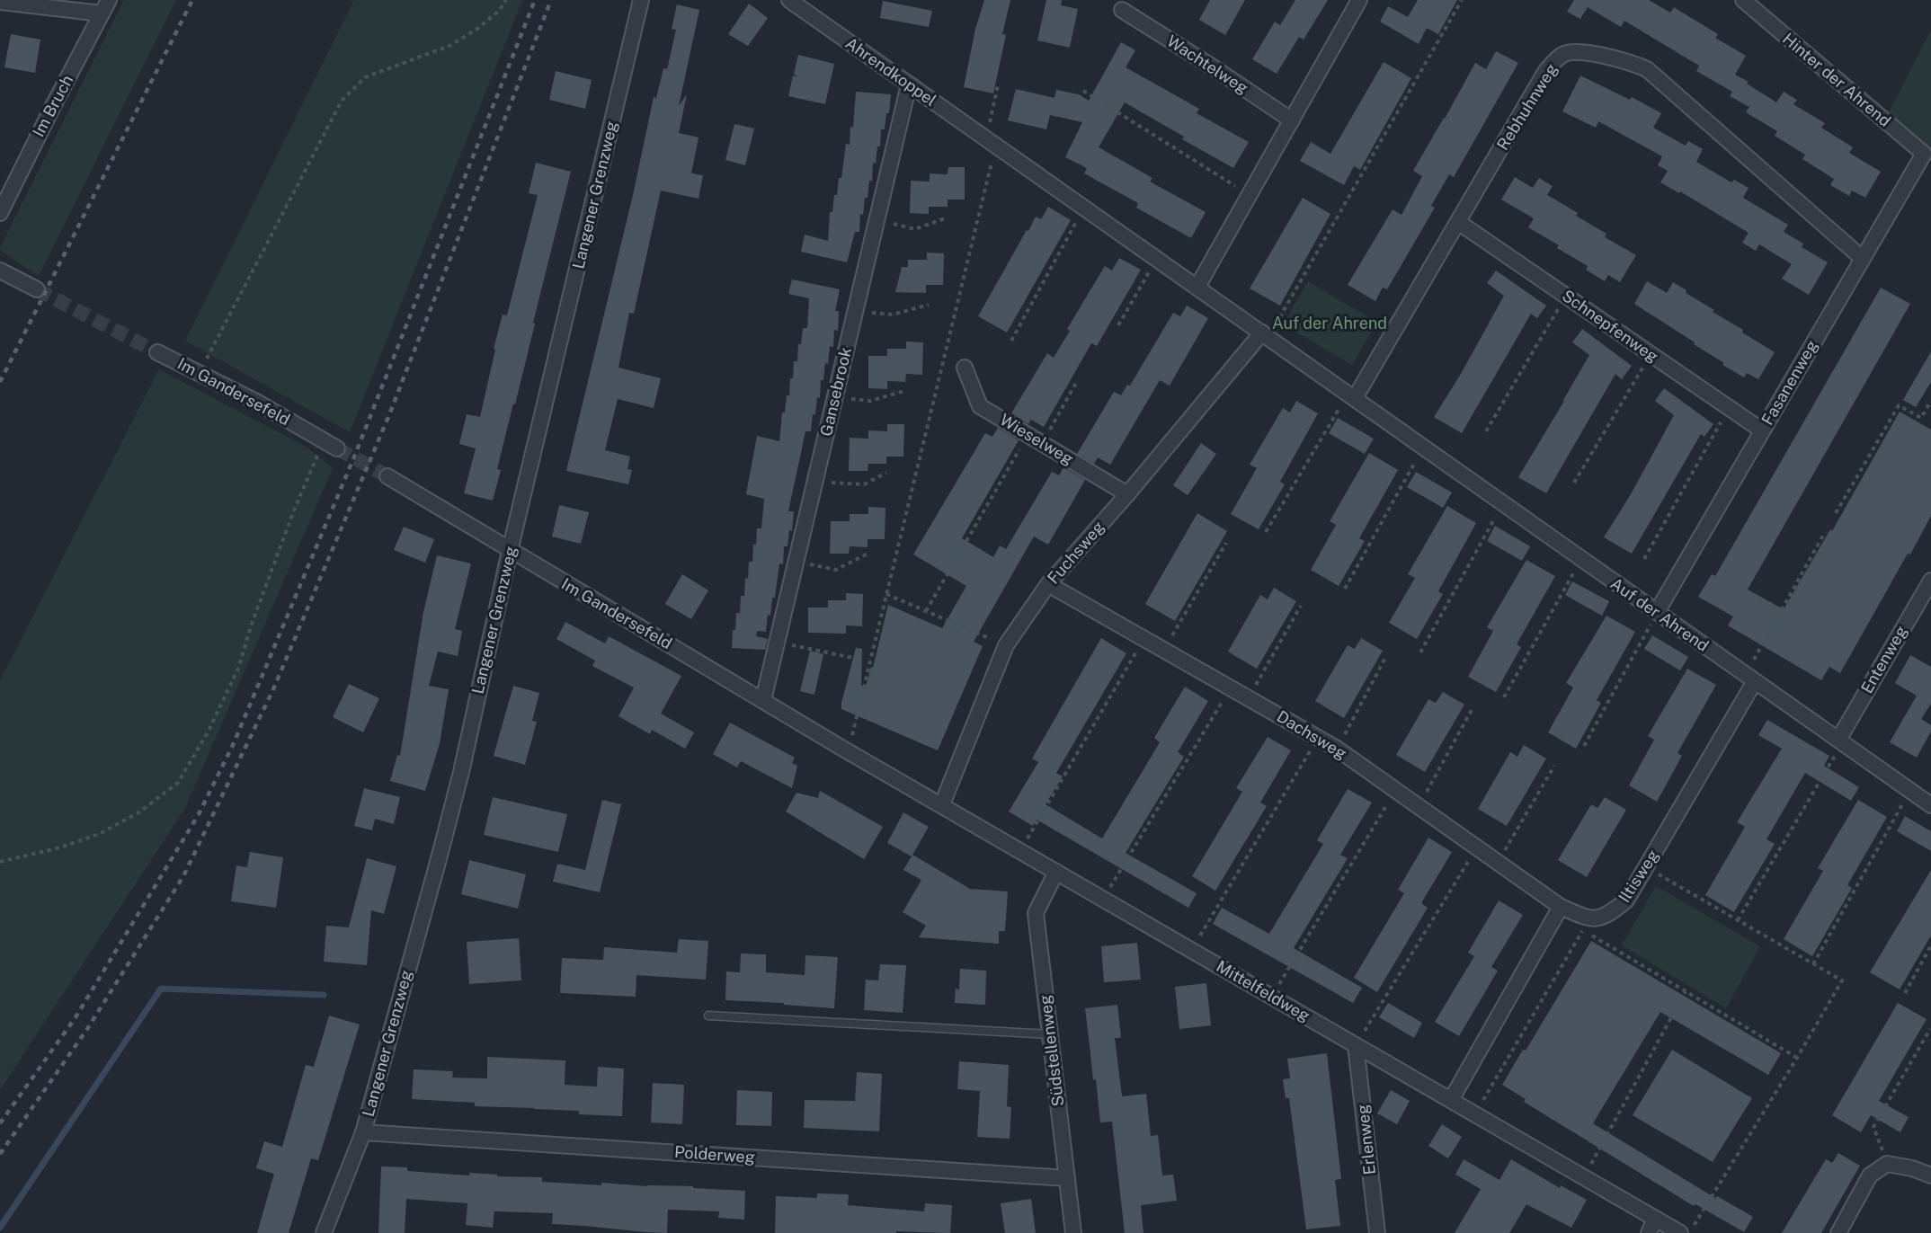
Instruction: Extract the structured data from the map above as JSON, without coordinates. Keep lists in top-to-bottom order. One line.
{"streets":{"street":["Wachtelweg","Ahrendkoppel","Hinter der Ahrend","Im Bruch","Rebhuhnweg","Langener Grenzweg","Schnepfenweg","Fasanenweg","Im Gandersefeld","Gansebrook","Wieselweg","Fuchsweg","Auf der Ahrend","Entenweg","Dachsweg","Iltisweg","Mittelfeldweg","Südstellenweg","Erlenweg","Polderweg"]},"crossings":[["Ahrendkoppel","Gansebrook"],["Ahrendkoppel","Auf der Ahrend"],["Hinter der Ahrend","Fasanenweg"],["Rebhuhnweg","Schnepfenweg"],["Rebhuhnweg","Fasanenweg"],["Rebhuhnweg","Auf der Ahrend"],["Langener Grenzweg","Im Gandersefeld"],["Langener Grenzweg","Polderweg"],["Schnepfenweg","Fasanenweg"],["Fasanenweg","Auf der Ahrend"],["Im Gandersefeld","Gansebrook"],["Im Gandersefeld","Mittelfeldweg"],["Wieselweg","Fuchsweg"],["Fuchsweg","Auf der Ahrend"],["Fuchsweg","Dachsweg"],["Fuchsweg","Mittelfeldweg"],["Auf der Ahrend","Entenweg"],["Auf der Ahrend","Iltisweg"],["Dachsweg","Iltisweg"],["Mittelfeldweg","Südstellenweg"],["Mittelfeldweg","Erlenweg"],["Südstellenweg","Polderweg"]],"parks":["Auf der Ahrend"]}
